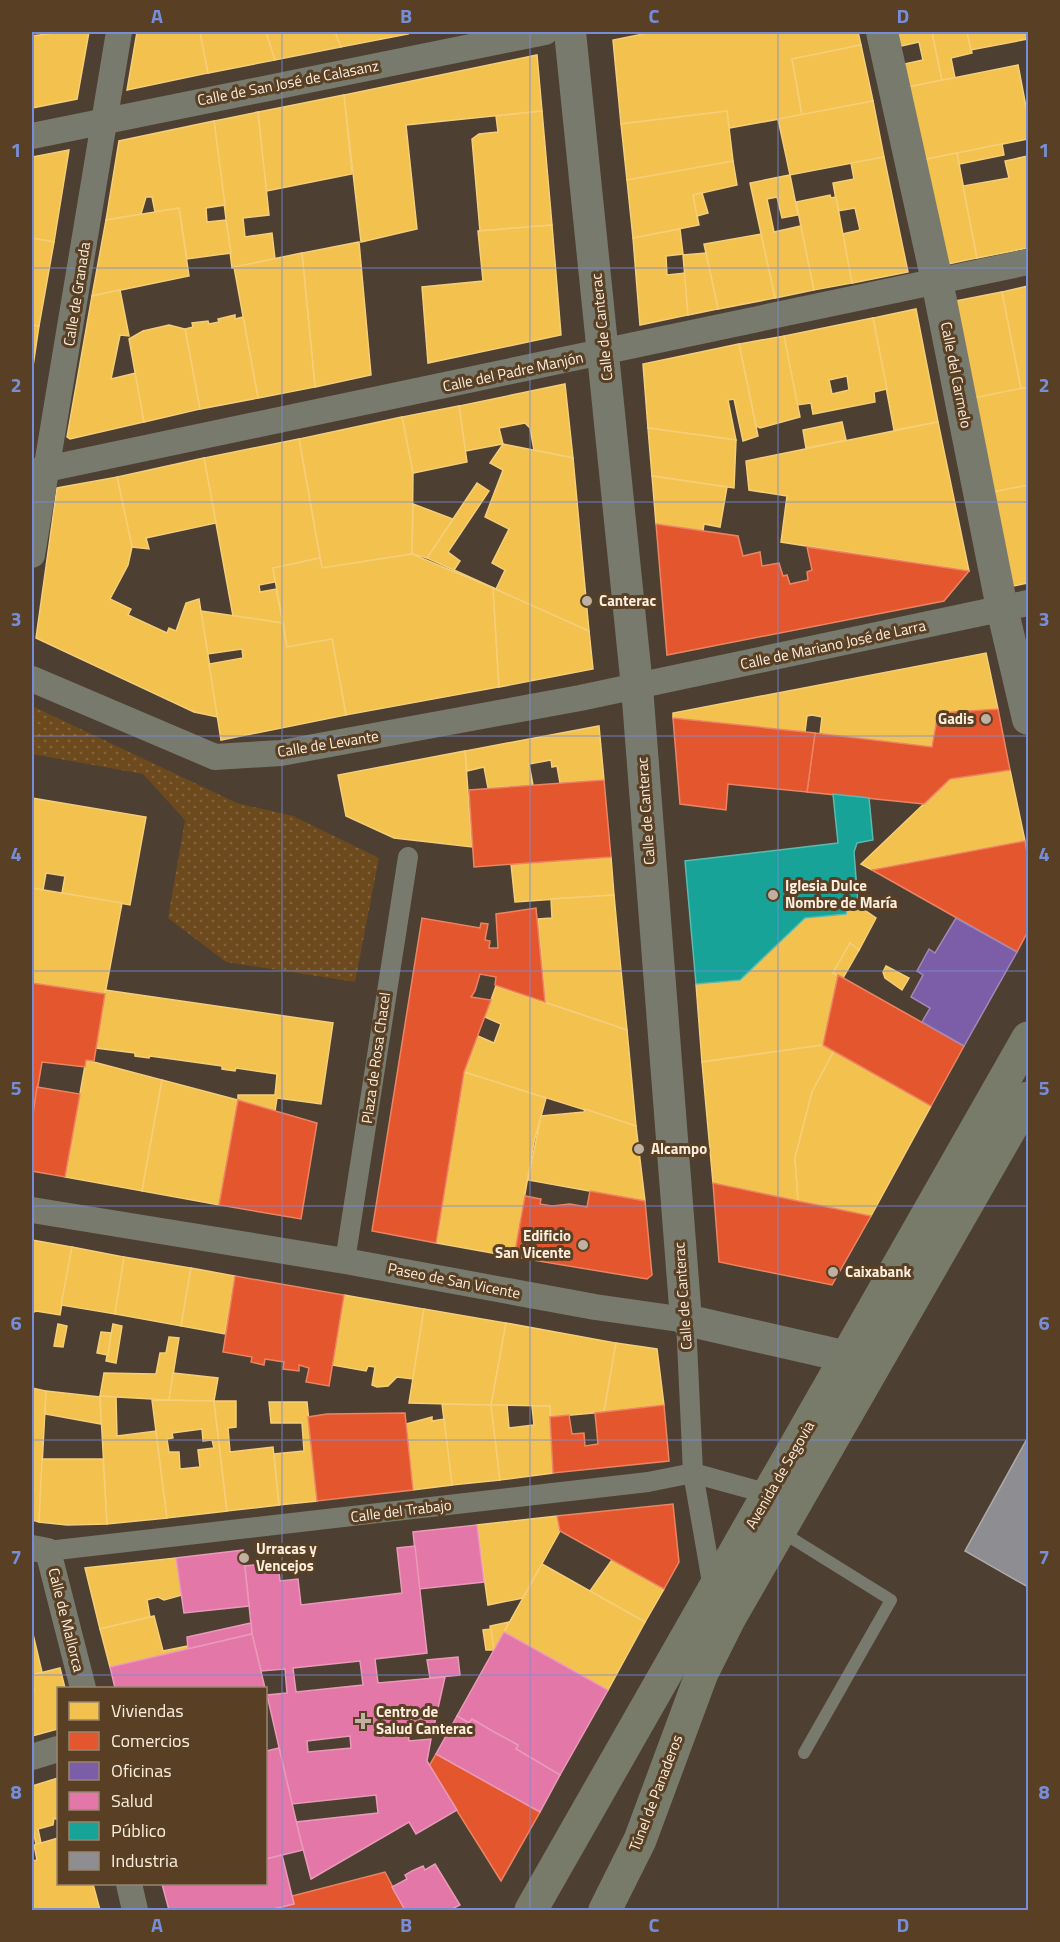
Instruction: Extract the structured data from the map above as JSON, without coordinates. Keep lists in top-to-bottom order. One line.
{"streets":{"main road":["Avenida de Segovia","Túnel de Panaderos"],"street":["Calle de San José de Calasanz","Calle de Granada","Calle de Canterac","Calle del Padre Manjón","Calle del Carmelo","Calle de Mariano José de Larra","Calle de Levante","Plaza de Rosa Chacel","Paseo de San Vicente","Calle del Trabajo","Calle de Mallorca"]},"crossings":[["Calle de San José de Calasanz","Calle de Granada"],["Calle de Granada","Calle del Padre Manjón"],["Calle de Canterac","Calle del Padre Manjón"],["Calle de Canterac","Calle de Mariano José de Larra"],["Calle de Canterac","Calle de Levante"],["Calle de Canterac","Paseo de San Vicente"],["Calle de Canterac","Avenida de Segovia"],["Calle de Canterac","Calle del Trabajo"],["Calle del Padre Manjón","Calle del Carmelo"],["Calle del Carmelo","Calle de Mariano José de Larra"],["Calle de Mariano José de Larra","Calle de Levante"],["Plaza de Rosa Chacel","Paseo de San Vicente"],["Paseo de San Vicente","Avenida de Segovia"],["Avenida de Segovia","Calle del Trabajo"],["Avenida de Segovia","Túnel de Panaderos"],["Calle del Trabajo","Calle de Mallorca"]],"places":{"other":["Canterac","Gadis","Iglesia Dulce Nombre de María","Alcampo","Edificio San Vicente","Caixabank","Urracas y Vencejos"],"health":["Centro de Salud Canterac"]},"legend":["Viviendas","Comercios","Oficinas","Salud","Público","Industria"],"grid":{"columns":["A","B","C","D"],"rows":["1","2","3","4","5","6","7","8"]}}
